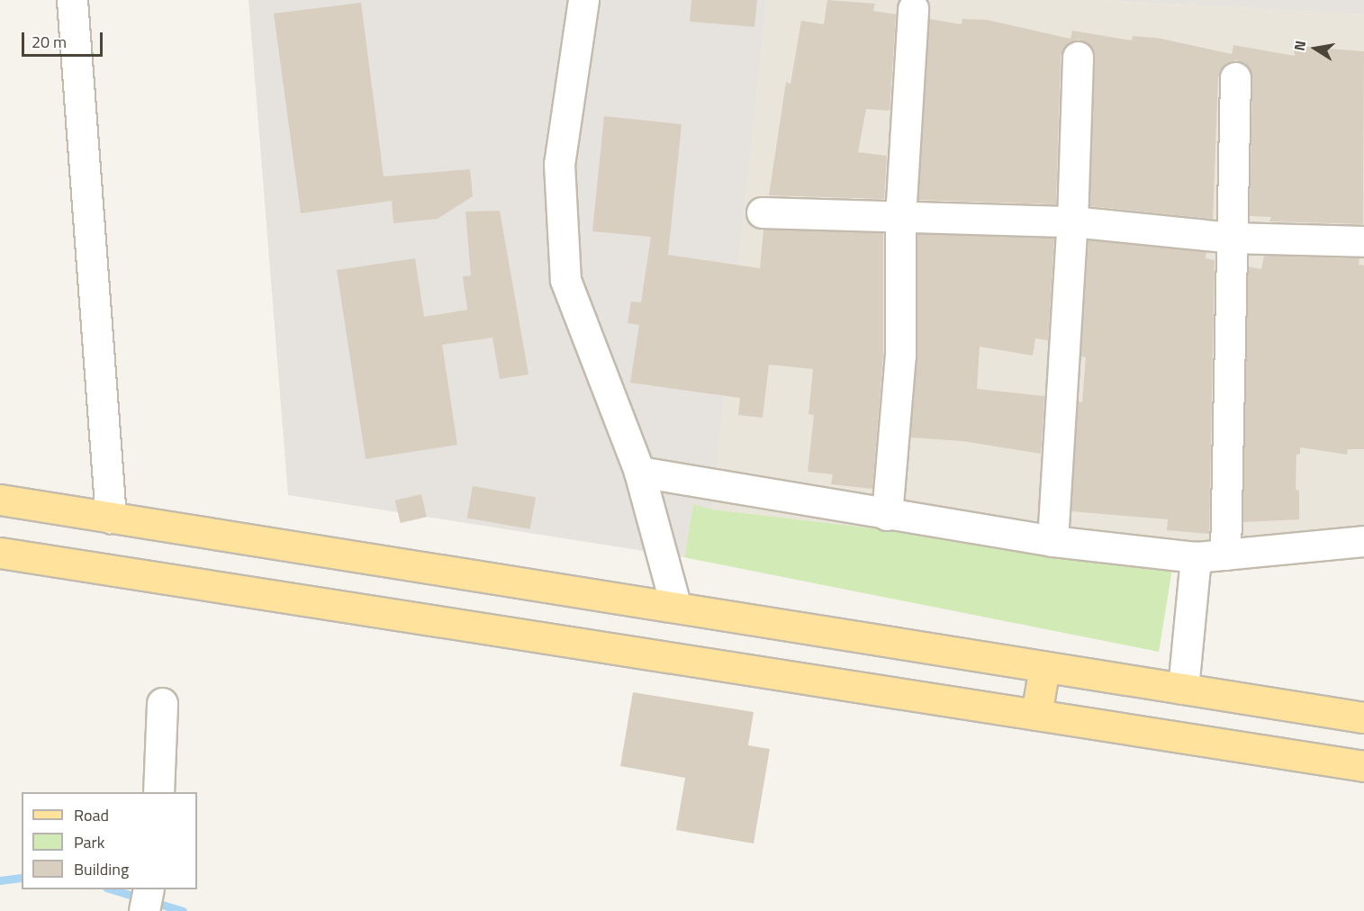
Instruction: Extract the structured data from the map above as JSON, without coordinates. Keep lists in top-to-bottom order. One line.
{"legend":["Road","Park","Building"],"scale_bar":"20 m","north":"left"}
